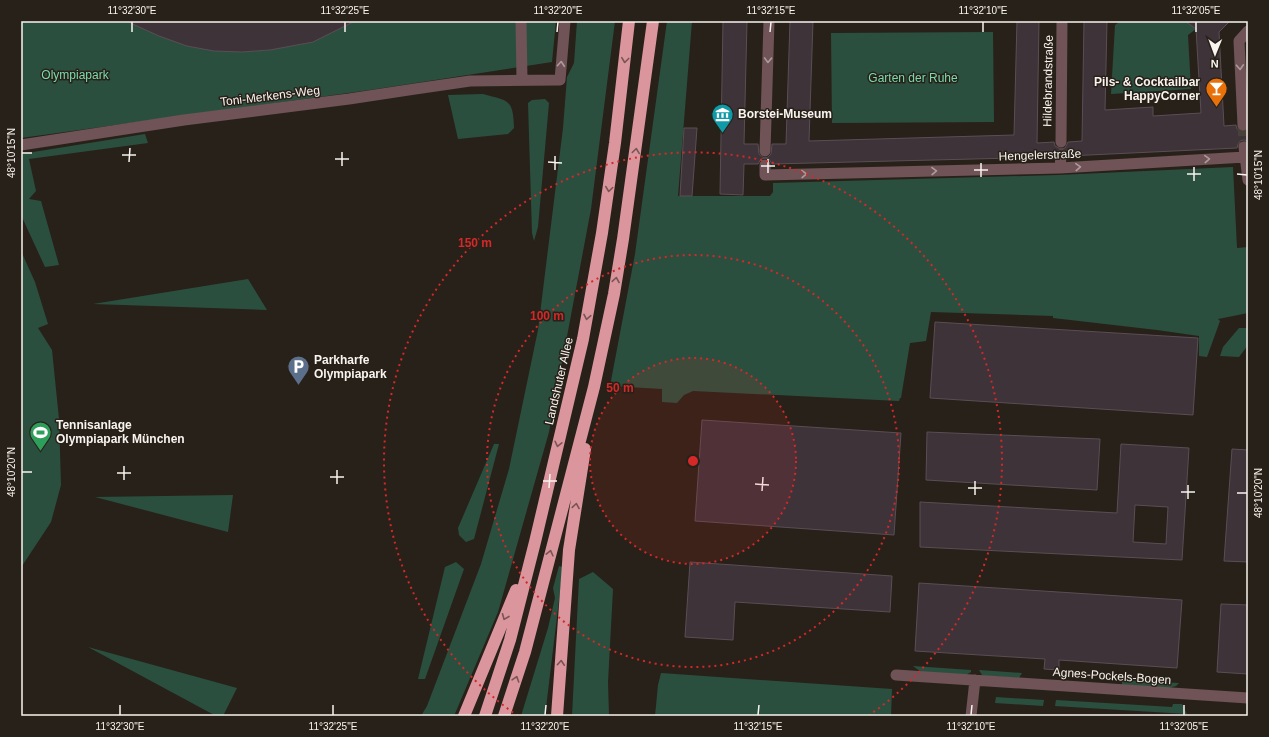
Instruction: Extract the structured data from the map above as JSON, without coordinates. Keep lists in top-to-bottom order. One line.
{"streets":{"highway":["Landshuter Allee"],"street":["Hildebrandstraße","Toni-Merkens-Weg","Hengelerstraße","Agnes-Pockels-Bogen"]},"one_way":["Hengelerstraße"],"parks":["Olympiapark","Garten der Ruhe"],"places":{"bar":["Pils- & Cocktailbar HappyCorner"],"museum":["Borstei-Museum"],"parking":["Parkharfe Olympiapark"],"sports":["Tennisanlage Olympiapark München"]},"north":"bottom","coordinates":["11°32'30\"E","11°32'25\"E","11°32'20\"E","11°32'15\"E","11°32'10\"E","11°32'05\"E","48°10'15\"N","48°10'20\"N"],"rings":["150 m","100 m","50 m"]}
